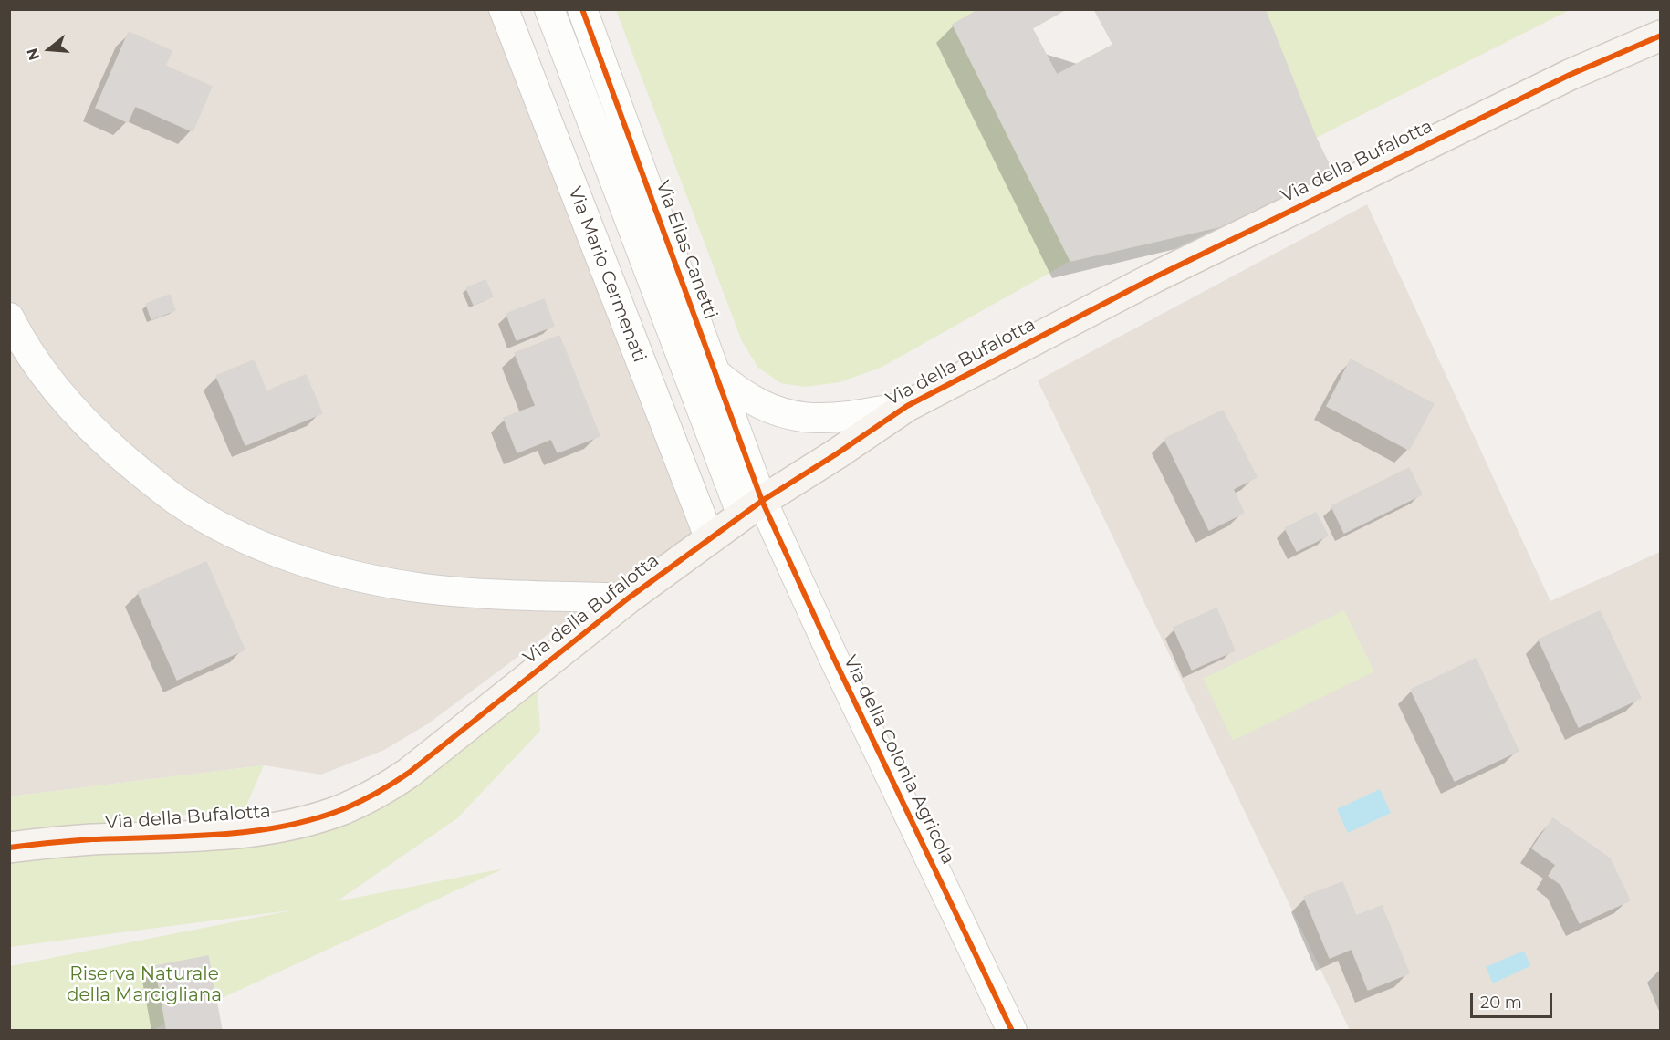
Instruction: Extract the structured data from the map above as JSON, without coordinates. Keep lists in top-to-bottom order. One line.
{"streets":{"street":["Via della Bufalotta","Via Elias Canetti","Via Mario Cermenati","Via della Colonia Agricola"]},"crossings":[["Via della Bufalotta","Via Elias Canetti"],["Via della Bufalotta","Via Mario Cermenati"],["Via della Bufalotta","Via della Colonia Agricola"],["Via Elias Canetti","Via della Colonia Agricola"]],"parks":["Riserva Naturale della Marcigliana"],"scale_bar":"20 m","north":"left"}
